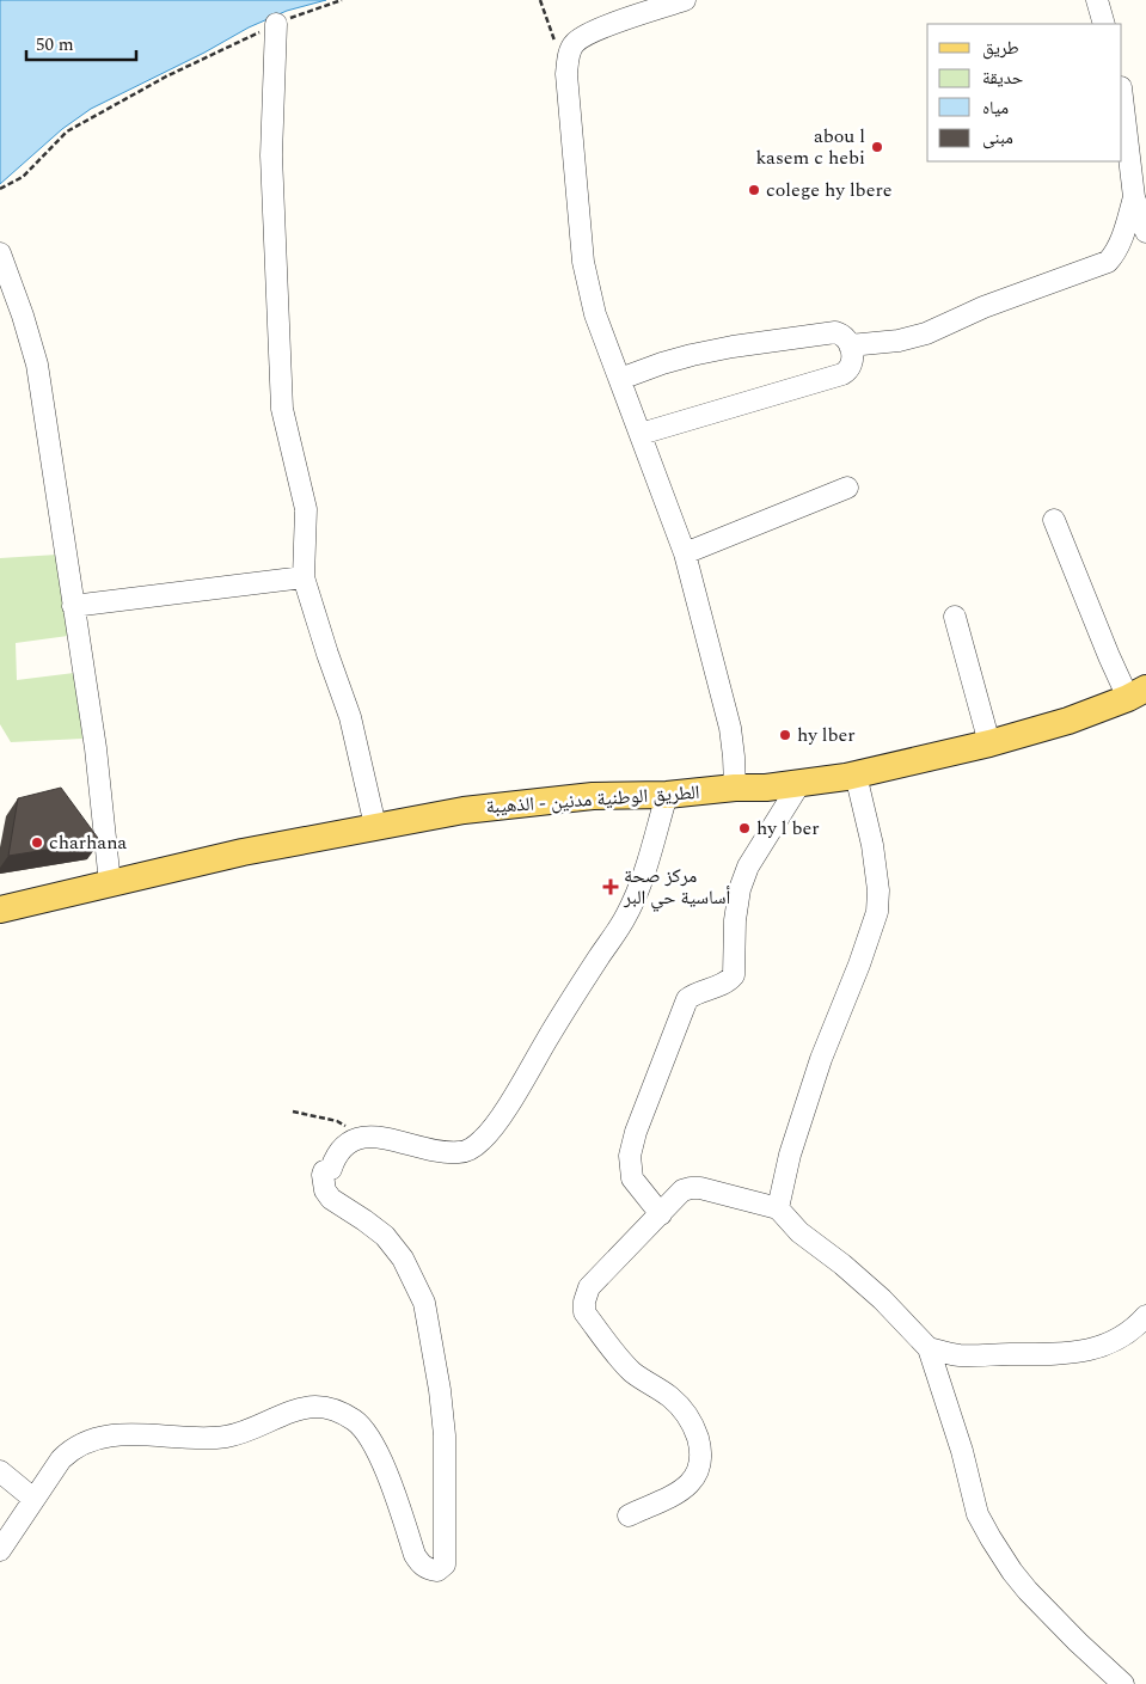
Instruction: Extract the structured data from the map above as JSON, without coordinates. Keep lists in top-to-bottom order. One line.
{"streets":{"main road":["الطريق الوطنية مدنين - الذهيبة"]},"places":{"other":["abou l kasem c hebi","colege hy lbere","hy lber","hy l ber","charhana"],"health":["مركز صحة أساسية حي البر"]},"legend":["طريق","حديقة","مياه","مبنى"],"scale_bar":"50 m"}
